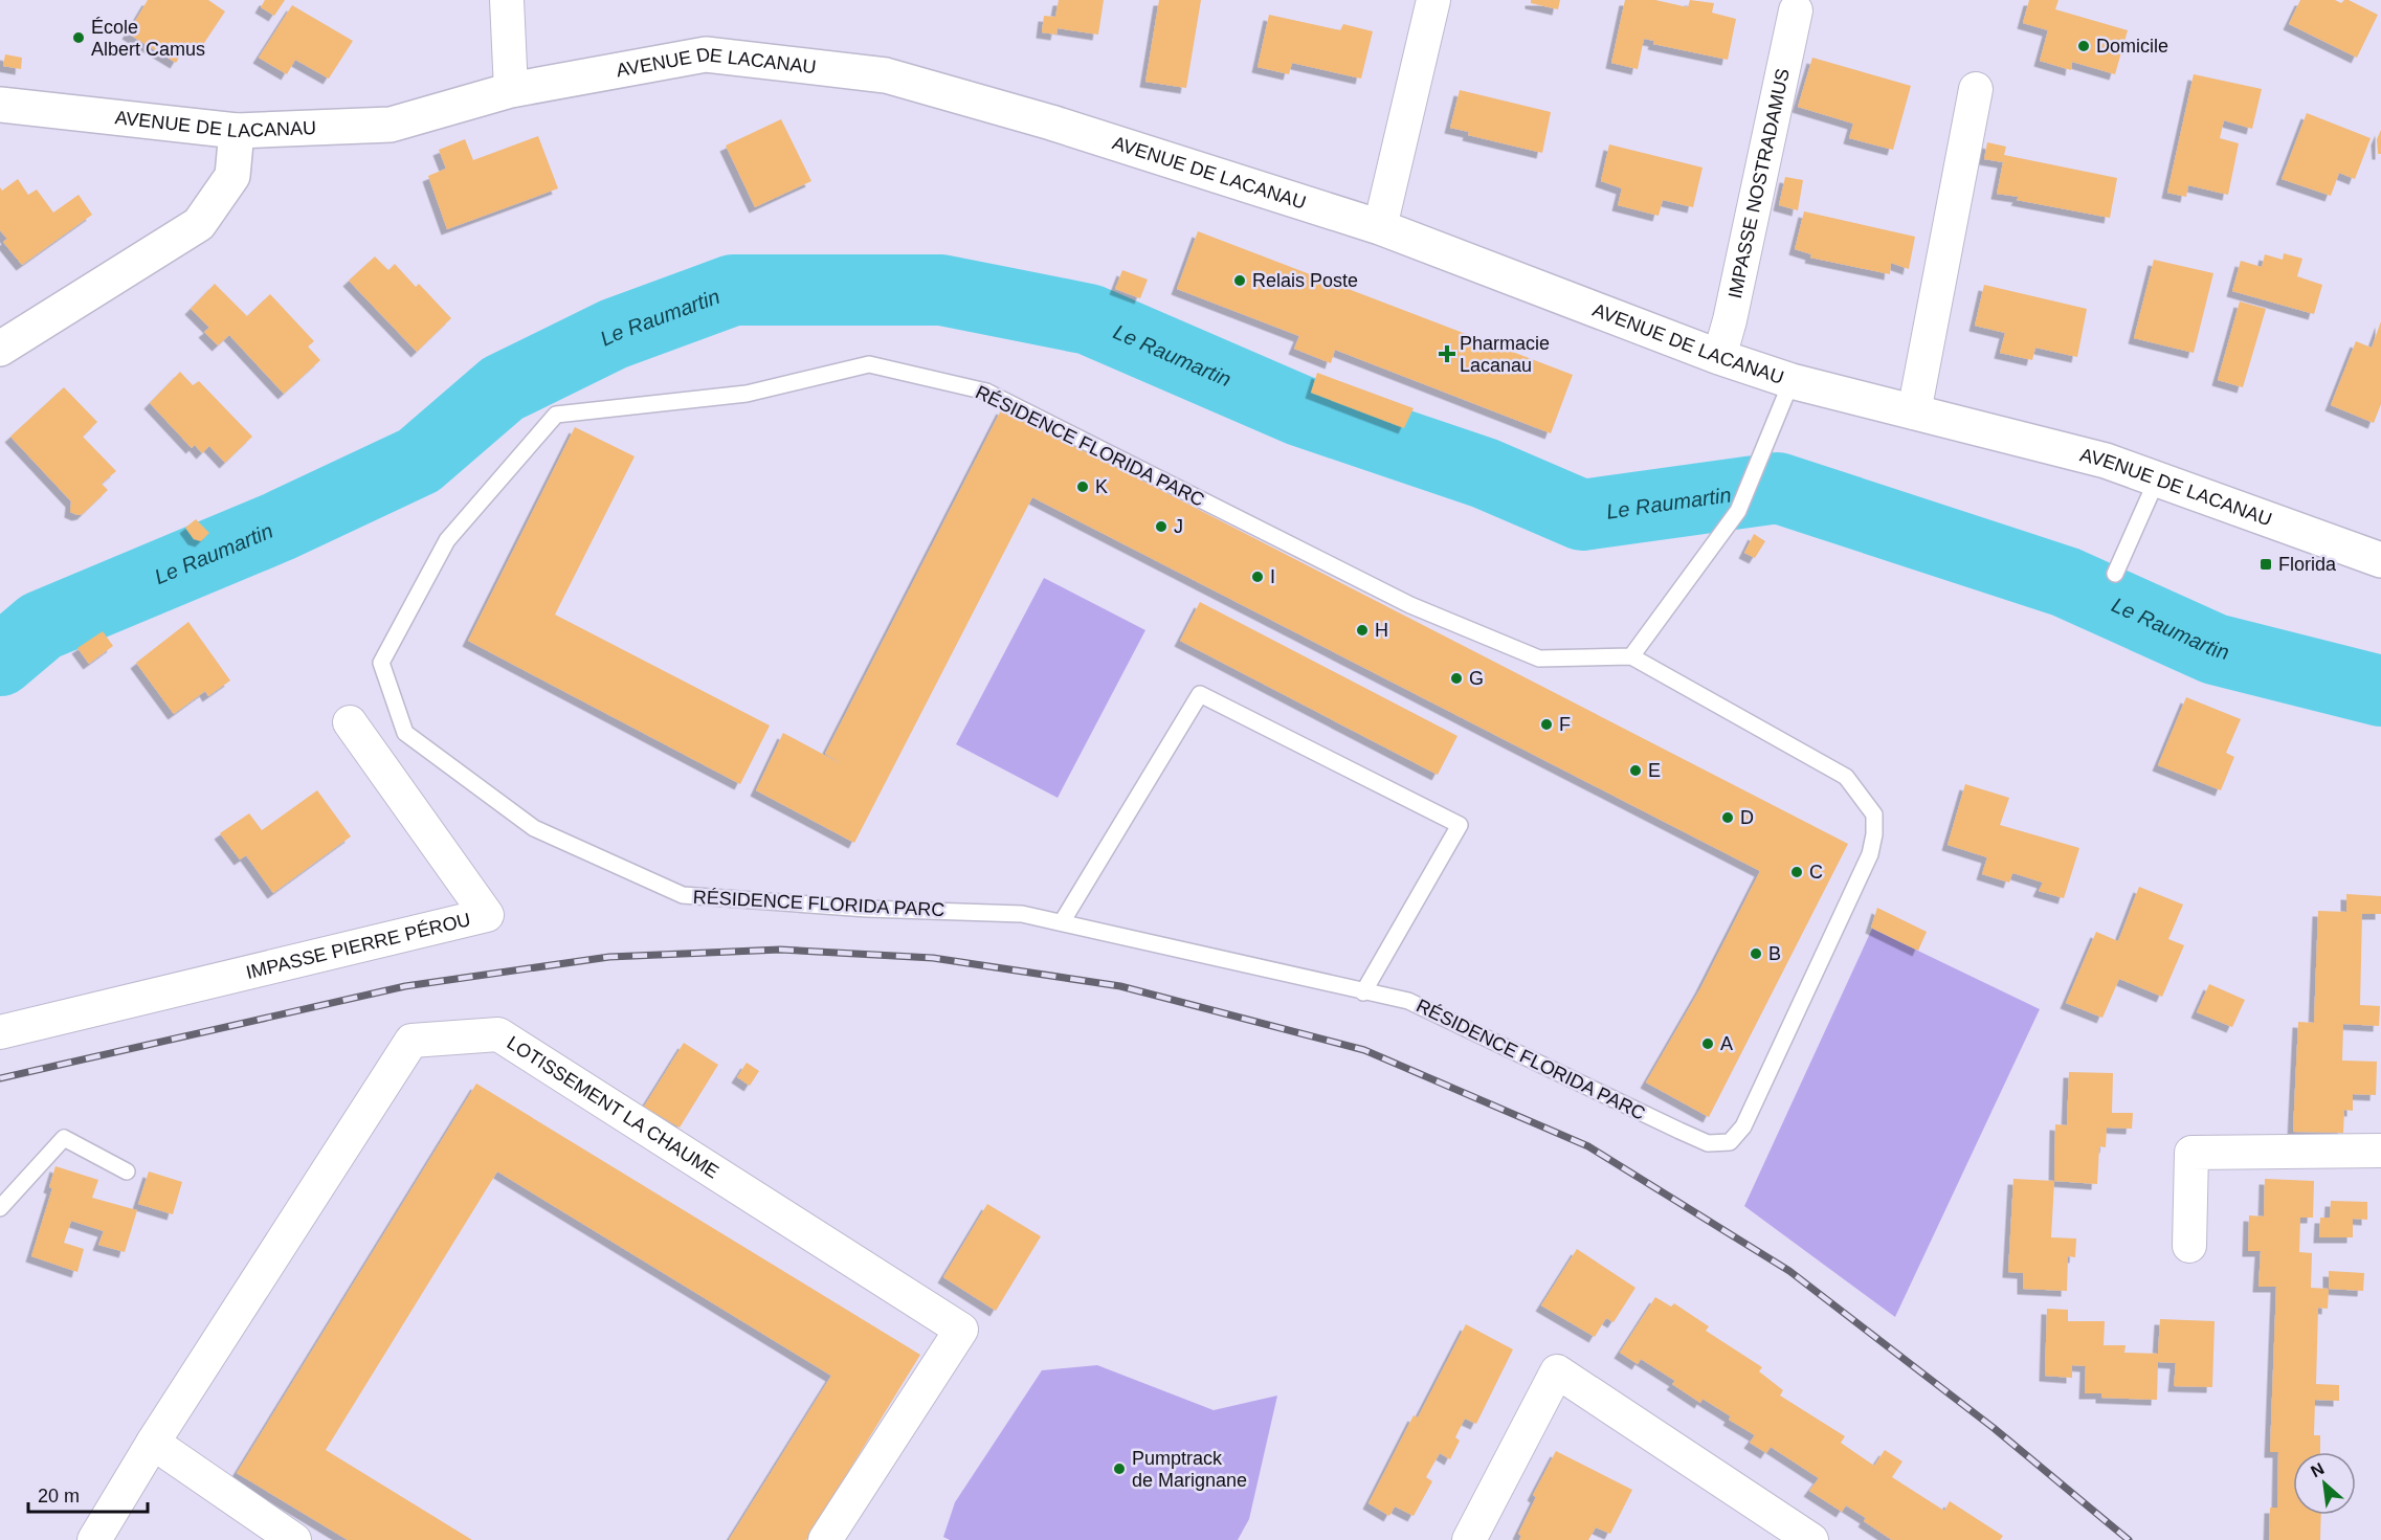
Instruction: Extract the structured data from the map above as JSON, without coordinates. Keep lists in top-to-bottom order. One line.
{"streets":{"street":["AVENUE DE LACANAU","IMPASSE NOSTRADAMUS","IMPASSE PIERRE PÉROU","LOTISSEMENT LA CHAUME"],"lane":["RÉSIDENCE FLORIDA PARC"]},"crossings":[["AVENUE DE LACANAU","IMPASSE NOSTRADAMUS"]],"water":["Le Raumartin"],"places":{"other":["École Albert Camus","Domicile","Relais Poste","K","J","I","H","G","F","E","D","C","B","A","Pumptrack de Marignane"],"health":["Pharmacie Lacanau"],"transit":["Florida"]},"scale_bar":"20 m","north":"top left"}
